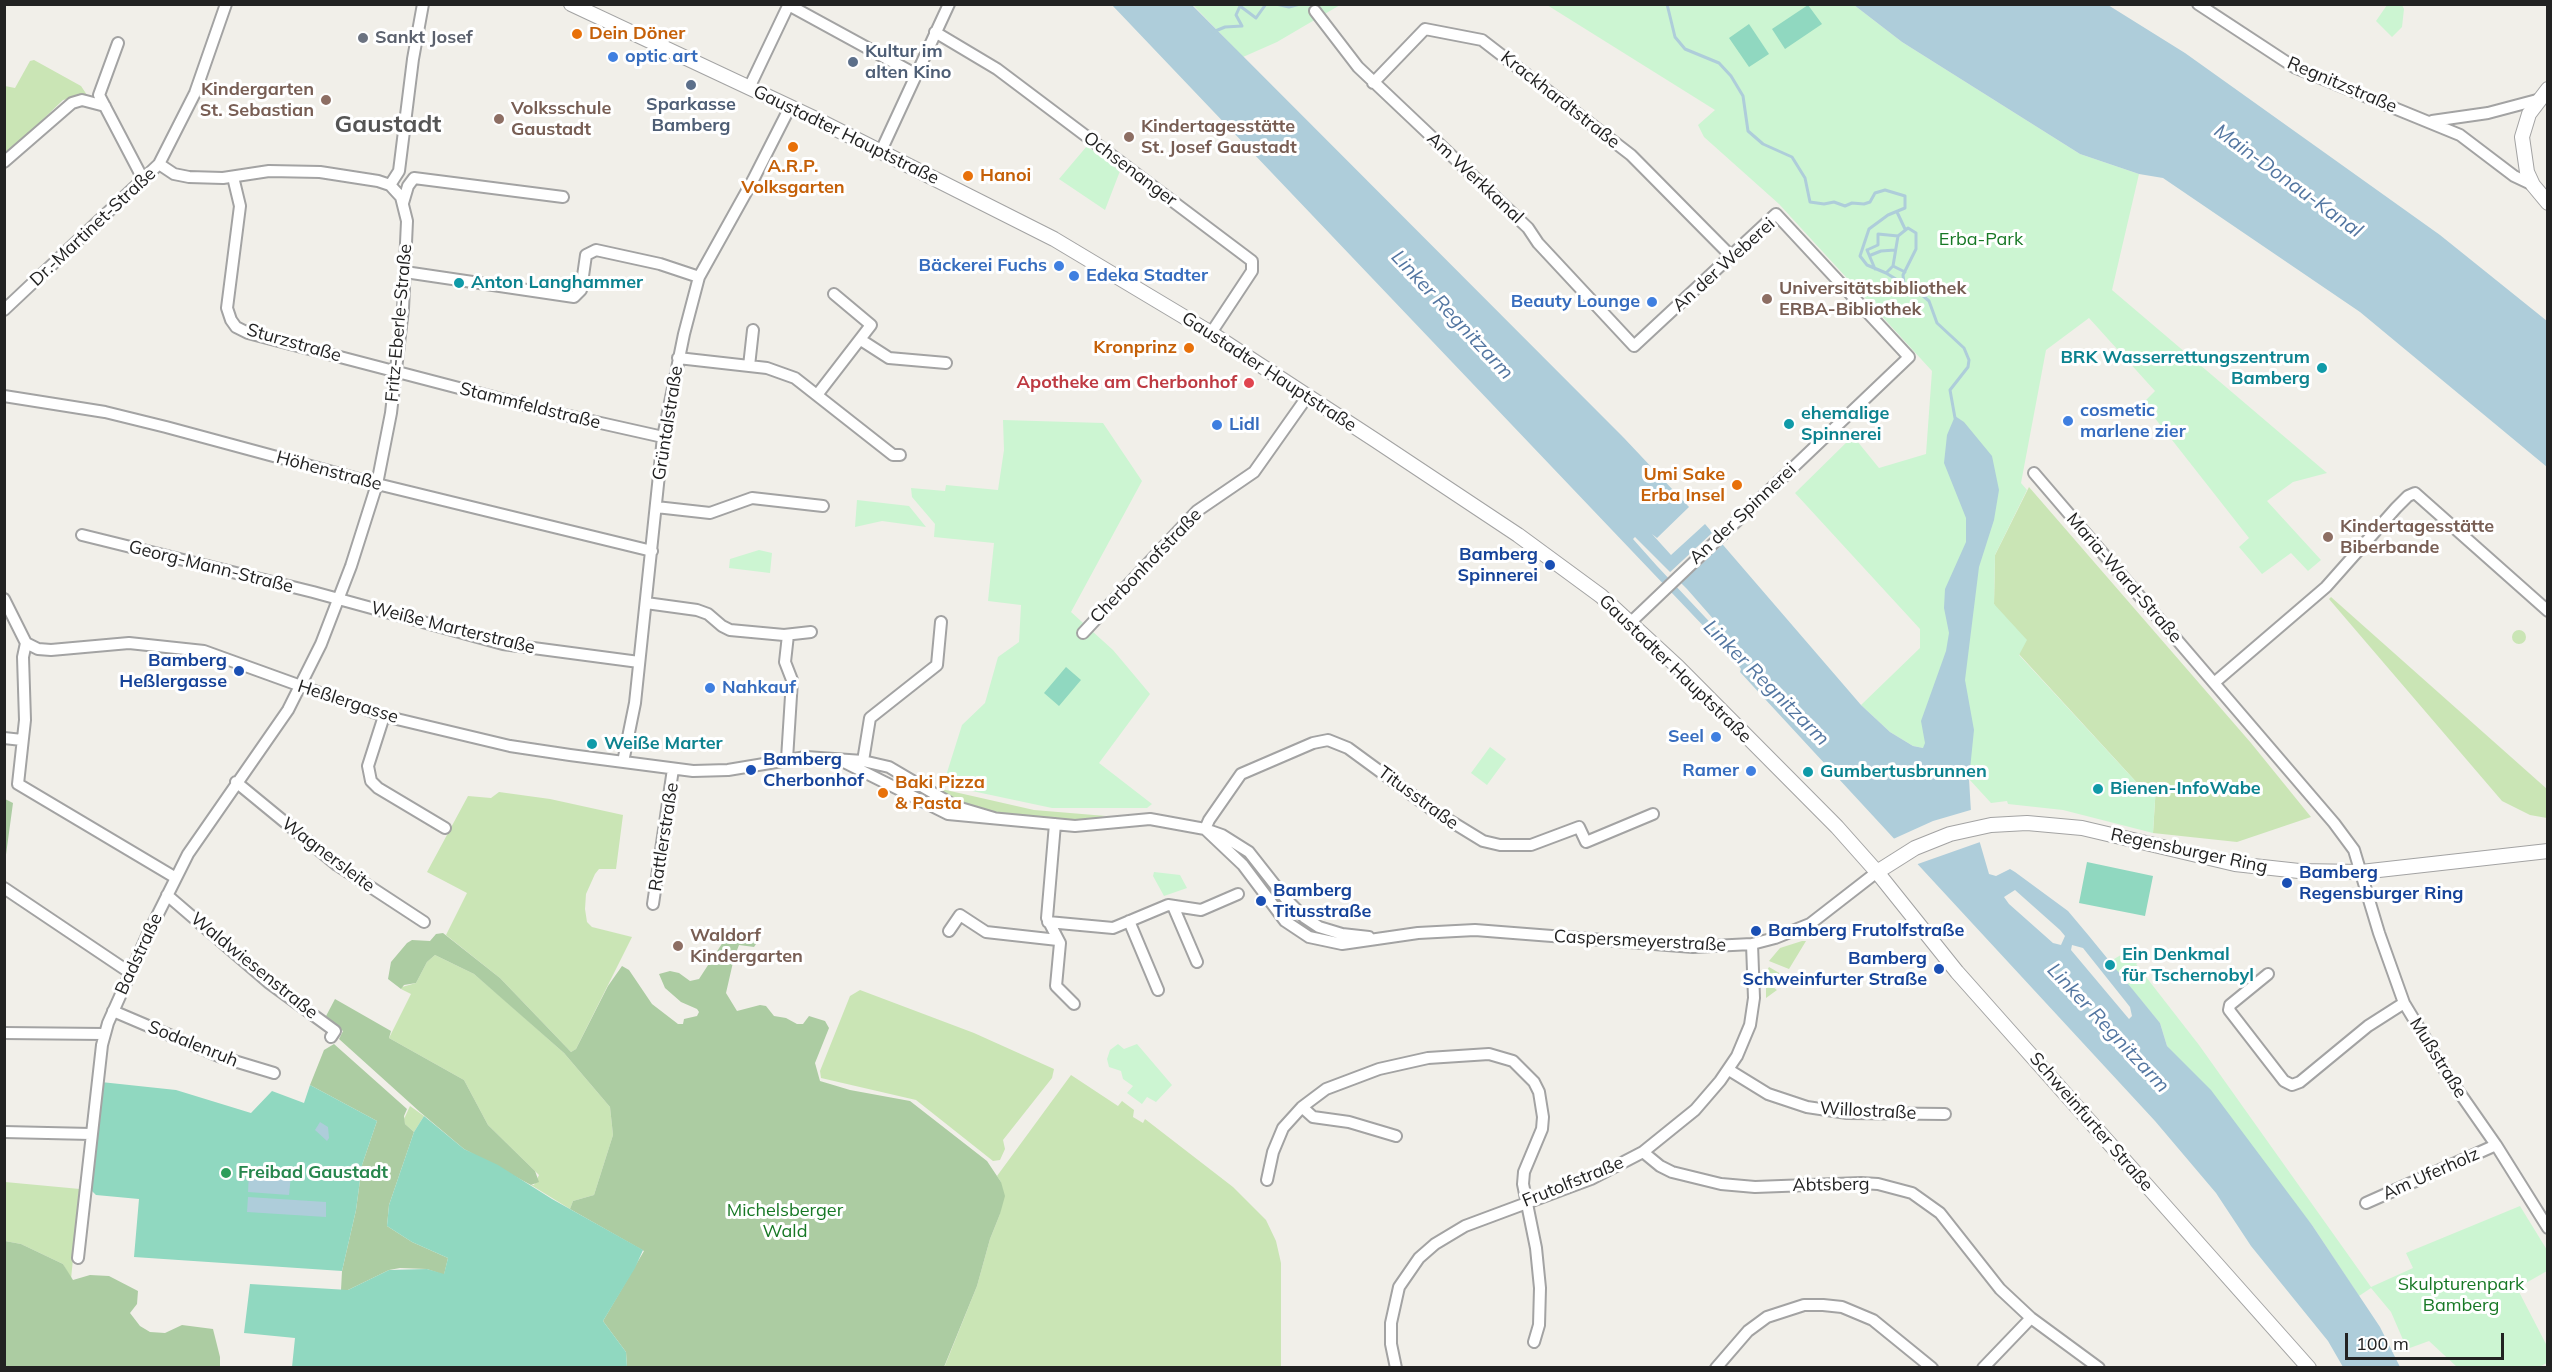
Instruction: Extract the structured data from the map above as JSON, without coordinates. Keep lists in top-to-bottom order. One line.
{"streets":{"street":["Regnitzstraße","Krackhardtstraße","Gaustadter Hauptstraße","Ochsenanger","Am Werkkanal","Dr.-Martinet-Straße","An der Weberei","Fritz-Eberle-Straße","Sturzstraße","Stammfeldstraße","Grüntalstraße","Höhenstraße","An der Spinnerei","Cherbonhofstraße","Georg-Mann-Straße","Maria-Ward-Straße","Weiße Marterstraße","Heßlergasse","Titusstraße","Rattlerstraße","Regensburger Ring","Wagnersleite","Caspersmeyerstraße","Badstraße","Waldwiesenstraße","Sodalenruh","Mußstraße","Willostraße","Schweinfurter Straße","Am Uferholz","Frutolfstraße","Abtsberg"]},"crossings":[["Krackhardtstraße","Am Werkkanal"],["Krackhardtstraße","An der Weberei"],["Gaustadter Hauptstraße","Ochsenanger"],["Gaustadter Hauptstraße","Grüntalstraße"],["Gaustadter Hauptstraße","An der Spinnerei"],["Gaustadter Hauptstraße","Cherbonhofstraße"],["Gaustadter Hauptstraße","Regensburger Ring"],["Gaustadter Hauptstraße","Caspersmeyerstraße"],["Gaustadter Hauptstraße","Schweinfurter Straße"],["Am Werkkanal","An der Weberei"],["An der Weberei","An der Spinnerei"],["Fritz-Eberle-Straße","Sturzstraße"],["Fritz-Eberle-Straße","Stammfeldstraße"],["Fritz-Eberle-Straße","Höhenstraße"],["Fritz-Eberle-Straße","Georg-Mann-Straße"],["Fritz-Eberle-Straße","Weiße Marterstraße"],["Fritz-Eberle-Straße","Heßlergasse"],["Fritz-Eberle-Straße","Badstraße"],["Sturzstraße","Stammfeldstraße"],["Stammfeldstraße","Grüntalstraße"],["Grüntalstraße","Höhenstraße"],["Grüntalstraße","Weiße Marterstraße"],["Grüntalstraße","Heßlergasse"],["Georg-Mann-Straße","Weiße Marterstraße"],["Maria-Ward-Straße","Regensburger Ring"],["Maria-Ward-Straße","Mußstraße"],["Heßlergasse","Rattlerstraße"],["Heßlergasse","Caspersmeyerstraße"],["Heßlergasse","Badstraße"],["Titusstraße","Caspersmeyerstraße"],["Rattlerstraße","Caspersmeyerstraße"],["Regensburger Ring","Caspersmeyerstraße"],["Regensburger Ring","Mußstraße"],["Regensburger Ring","Schweinfurter Straße"],["Wagnersleite","Badstraße"],["Caspersmeyerstraße","Schweinfurter Straße"],["Caspersmeyerstraße","Frutolfstraße"],["Badstraße","Waldwiesenstraße"],["Badstraße","Sodalenruh"],["Mußstraße","Am Uferholz"],["Willostraße","Frutolfstraße"],["Frutolfstraße","Abtsberg"]],"districts":["Gaustadt"],"water":["Main-Donau-Kanal","Linker Regnitzarm"],"parks":["Erba-Park","Michelsberger Wald","Skulpturenpark Bamberg"],"places":["Dein Döner","Sankt Josef","optic art","Kultur im alten Kino","Sparkasse Bamberg","Kindergarten St. Sebastian","Volksschule Gaustadt","Kindertagesstätte St. Josef Gaustadt","A.R.P. Volksgarten","Hanoi","Bäckerei Fuchs","Edeka Stadter","Anton Langhammer","Universitätsbibliothek ERBA-Bibliothek","Beauty Lounge","Kronprinz","BRK Wasserrettungszentrum Bamberg","Apotheke am Cherbonhof","cosmetic marlene zier","ehemalige Spinnerei","Lidl","Umi Sake Erba Insel","Kindertagesstätte Biberbande","Bamberg Spinnerei","Bamberg Heßlergasse","Nahkauf","Seel","Weiße Marter","Bamberg Cherbonhof","Ramer","Gumbertusbrunnen","Bienen-InfoWabe","Baki Pizza & Pasta","Bamberg Regensburger Ring","Bamberg Titusstraße","Bamberg Frutolfstraße","Waldorf Kindergarten","Ein Denkmal für Tschernobyl","Bamberg Schweinfurter Straße","Freibad Gaustadt"],"scale_bar":"100 m"}
